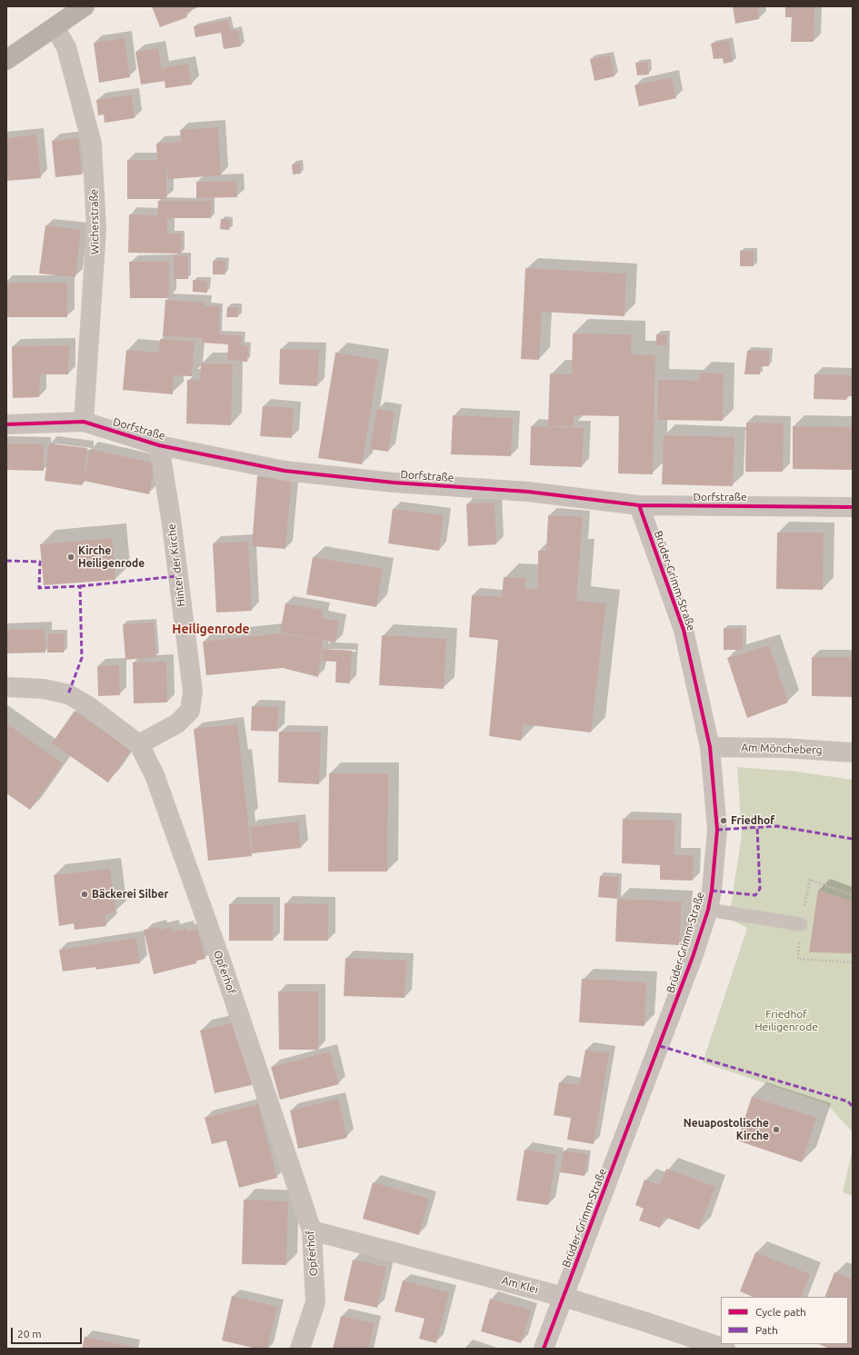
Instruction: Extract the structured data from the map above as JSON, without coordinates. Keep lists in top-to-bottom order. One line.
{"streets":{"street":["Wicherstraße","Dorfstraße","Hinter der Kirche","Brüder-Grimm-Straße","Am Möncheberg","Opferhof","Am Klei"]},"crossings":[["Wicherstraße","Dorfstraße"],["Dorfstraße","Hinter der Kirche"],["Dorfstraße","Brüder-Grimm-Straße"],["Hinter der Kirche","Opferhof"],["Brüder-Grimm-Straße","Am Möncheberg"],["Brüder-Grimm-Straße","Am Klei"],["Opferhof","Am Klei"]],"districts":["Heiligenrode"],"parks":["Friedhof Heiligenrode"],"places":["Kirche Heiligenrode","Friedhof","Bäckerei Silber","Neuapostolische Kirche"],"legend":["Cycle path","Path"],"scale_bar":"20 m"}
